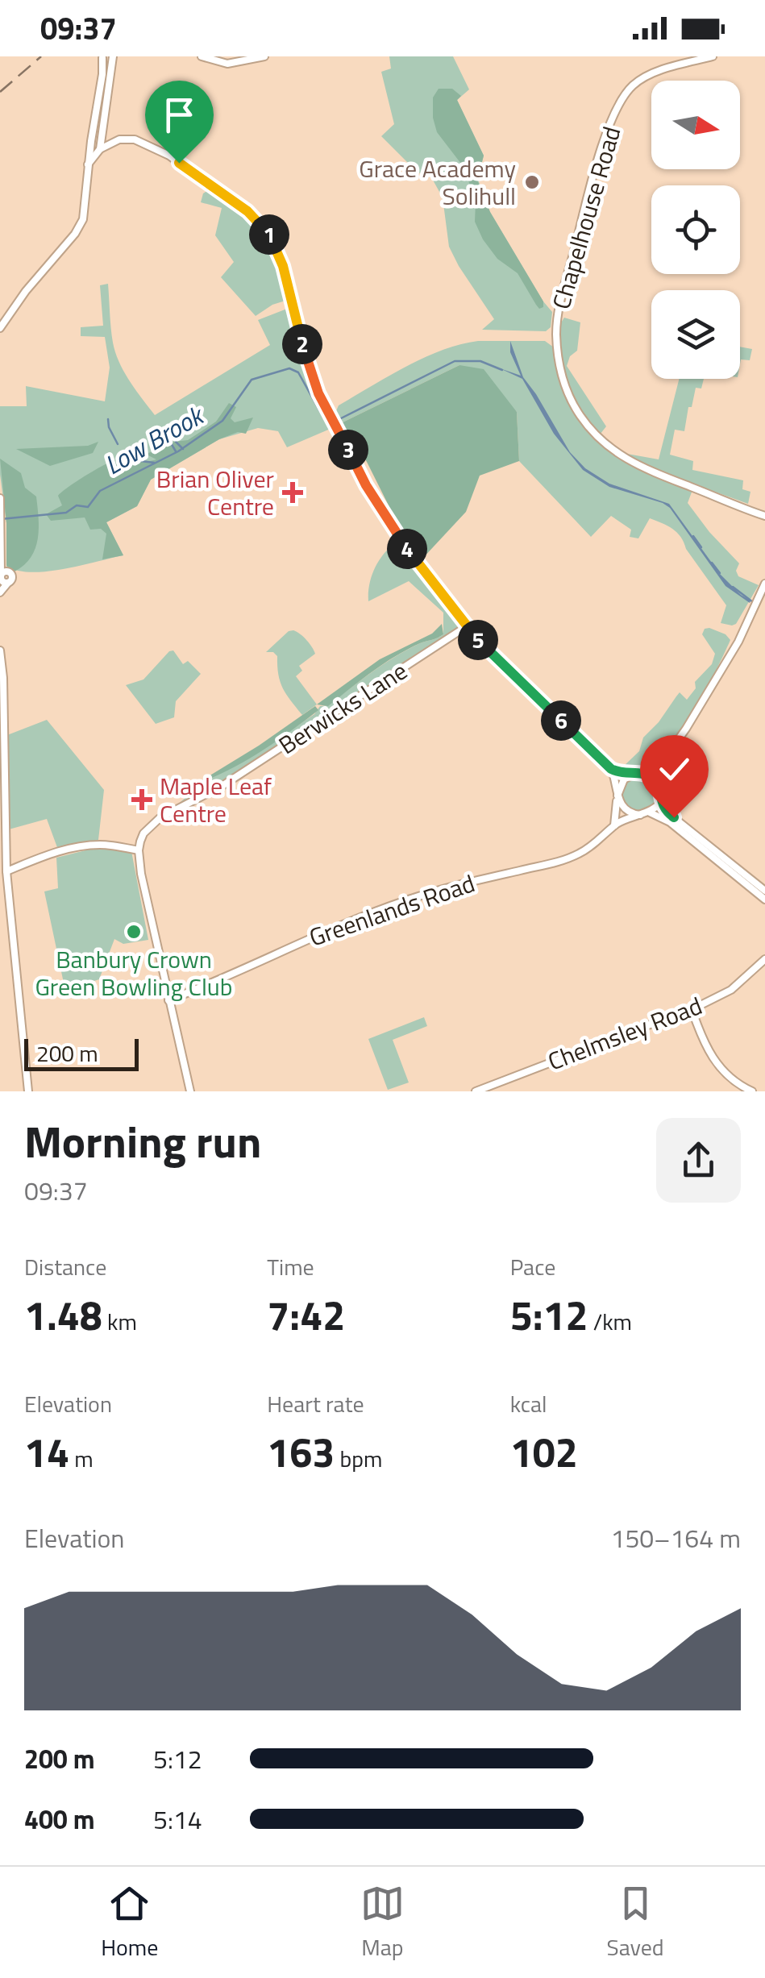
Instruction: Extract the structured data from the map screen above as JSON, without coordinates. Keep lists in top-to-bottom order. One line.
{"streets":{"street":["Chapelhouse Road","Berwicks Lane","Greenlands Road","Chelmsley Road"]},"water":["Low Brook"],"places":{"other":["Grace Academy Solihull","Banbury Crown Green Bowling Club"],"health":["Brian Oliver Centre","Maple Leaf Centre"]},"scale_bar":"200 m","north":"right","page":{"status":"09:37","pins":["1","2","3","4","5","6"],"scale":"200 m","heading":["Morning run","09:37"],"stats":[["Distance","1.48 km"],["Time","7:42"],["Pace","5:12 /km"],["Elevation","14 m"],["Heart rate","163 bpm"],["kcal","102"]],"chart":["Elevation","150–164 m"],"list":[{"name":"200 m","note":"5:12"},{"name":"400 m","note":"5:14"}],"tabs":["Home","Map","Saved"]}}
